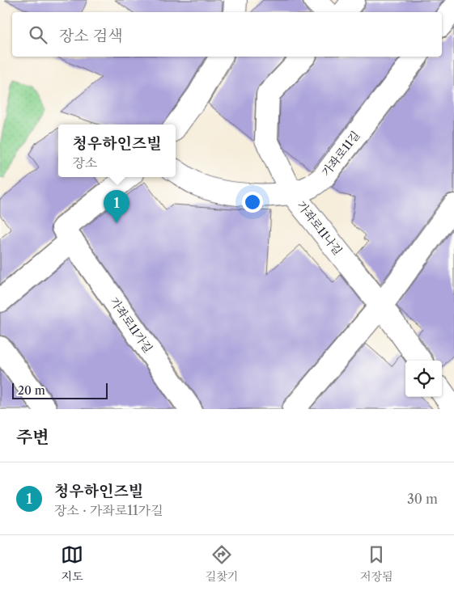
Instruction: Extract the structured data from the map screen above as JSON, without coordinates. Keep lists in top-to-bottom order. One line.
{"streets":{"street":["가좌로11길","가좌로11나길","가좌로11가길"]},"crossings":[["가좌로11길","가좌로11나길"]],"scale_bar":"20 m","page":{"search":"장소 검색","popup":["청우하인즈빌","장소"],"pins":"1","scale":"20 m","heading":"주변","list":[{"mark":"1","name":"청우하인즈빌","note":"장소 · 가좌로11가길","value":"30 m"}],"nav":["지도","길찾기","저장됨"]}}
